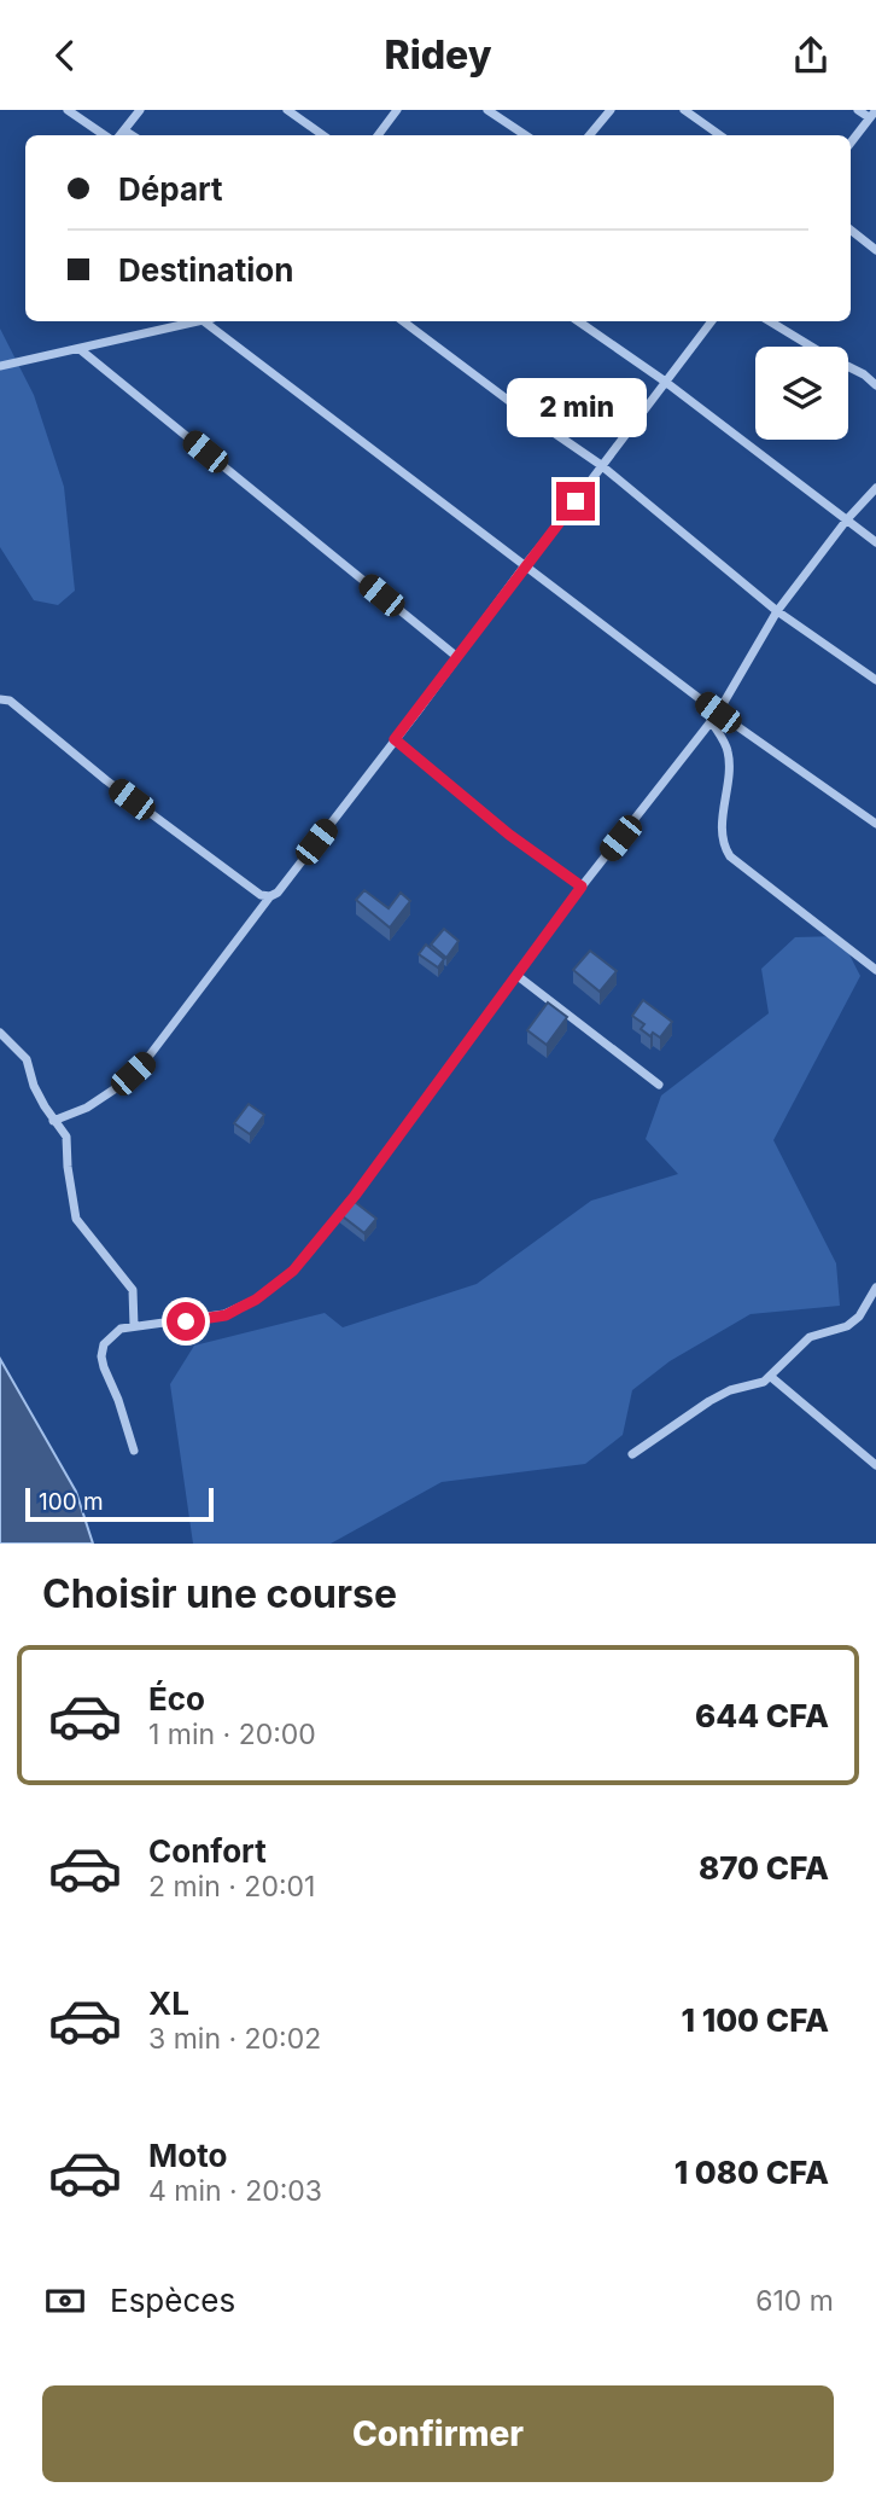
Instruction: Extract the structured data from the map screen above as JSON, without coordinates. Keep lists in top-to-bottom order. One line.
{"scale_bar":"100 m","page":{"header":"Ridey","banner":["Départ","Destination"],"bubble":"2 min","scale":"100 m","heading":"Choisir une course","list":[{"name":"Éco","note":"1 min · 20:00","value":"644 CFA"},{"name":"Confort","note":"2 min · 20:01","value":"870 CFA"},{"name":"XL","note":"3 min · 20:02","value":"1 100 CFA"},{"name":"Moto","note":"4 min · 20:03","value":"1 080 CFA"}],"pay":["Espèces","610 m"],"buttons":"Confirmer"}}
